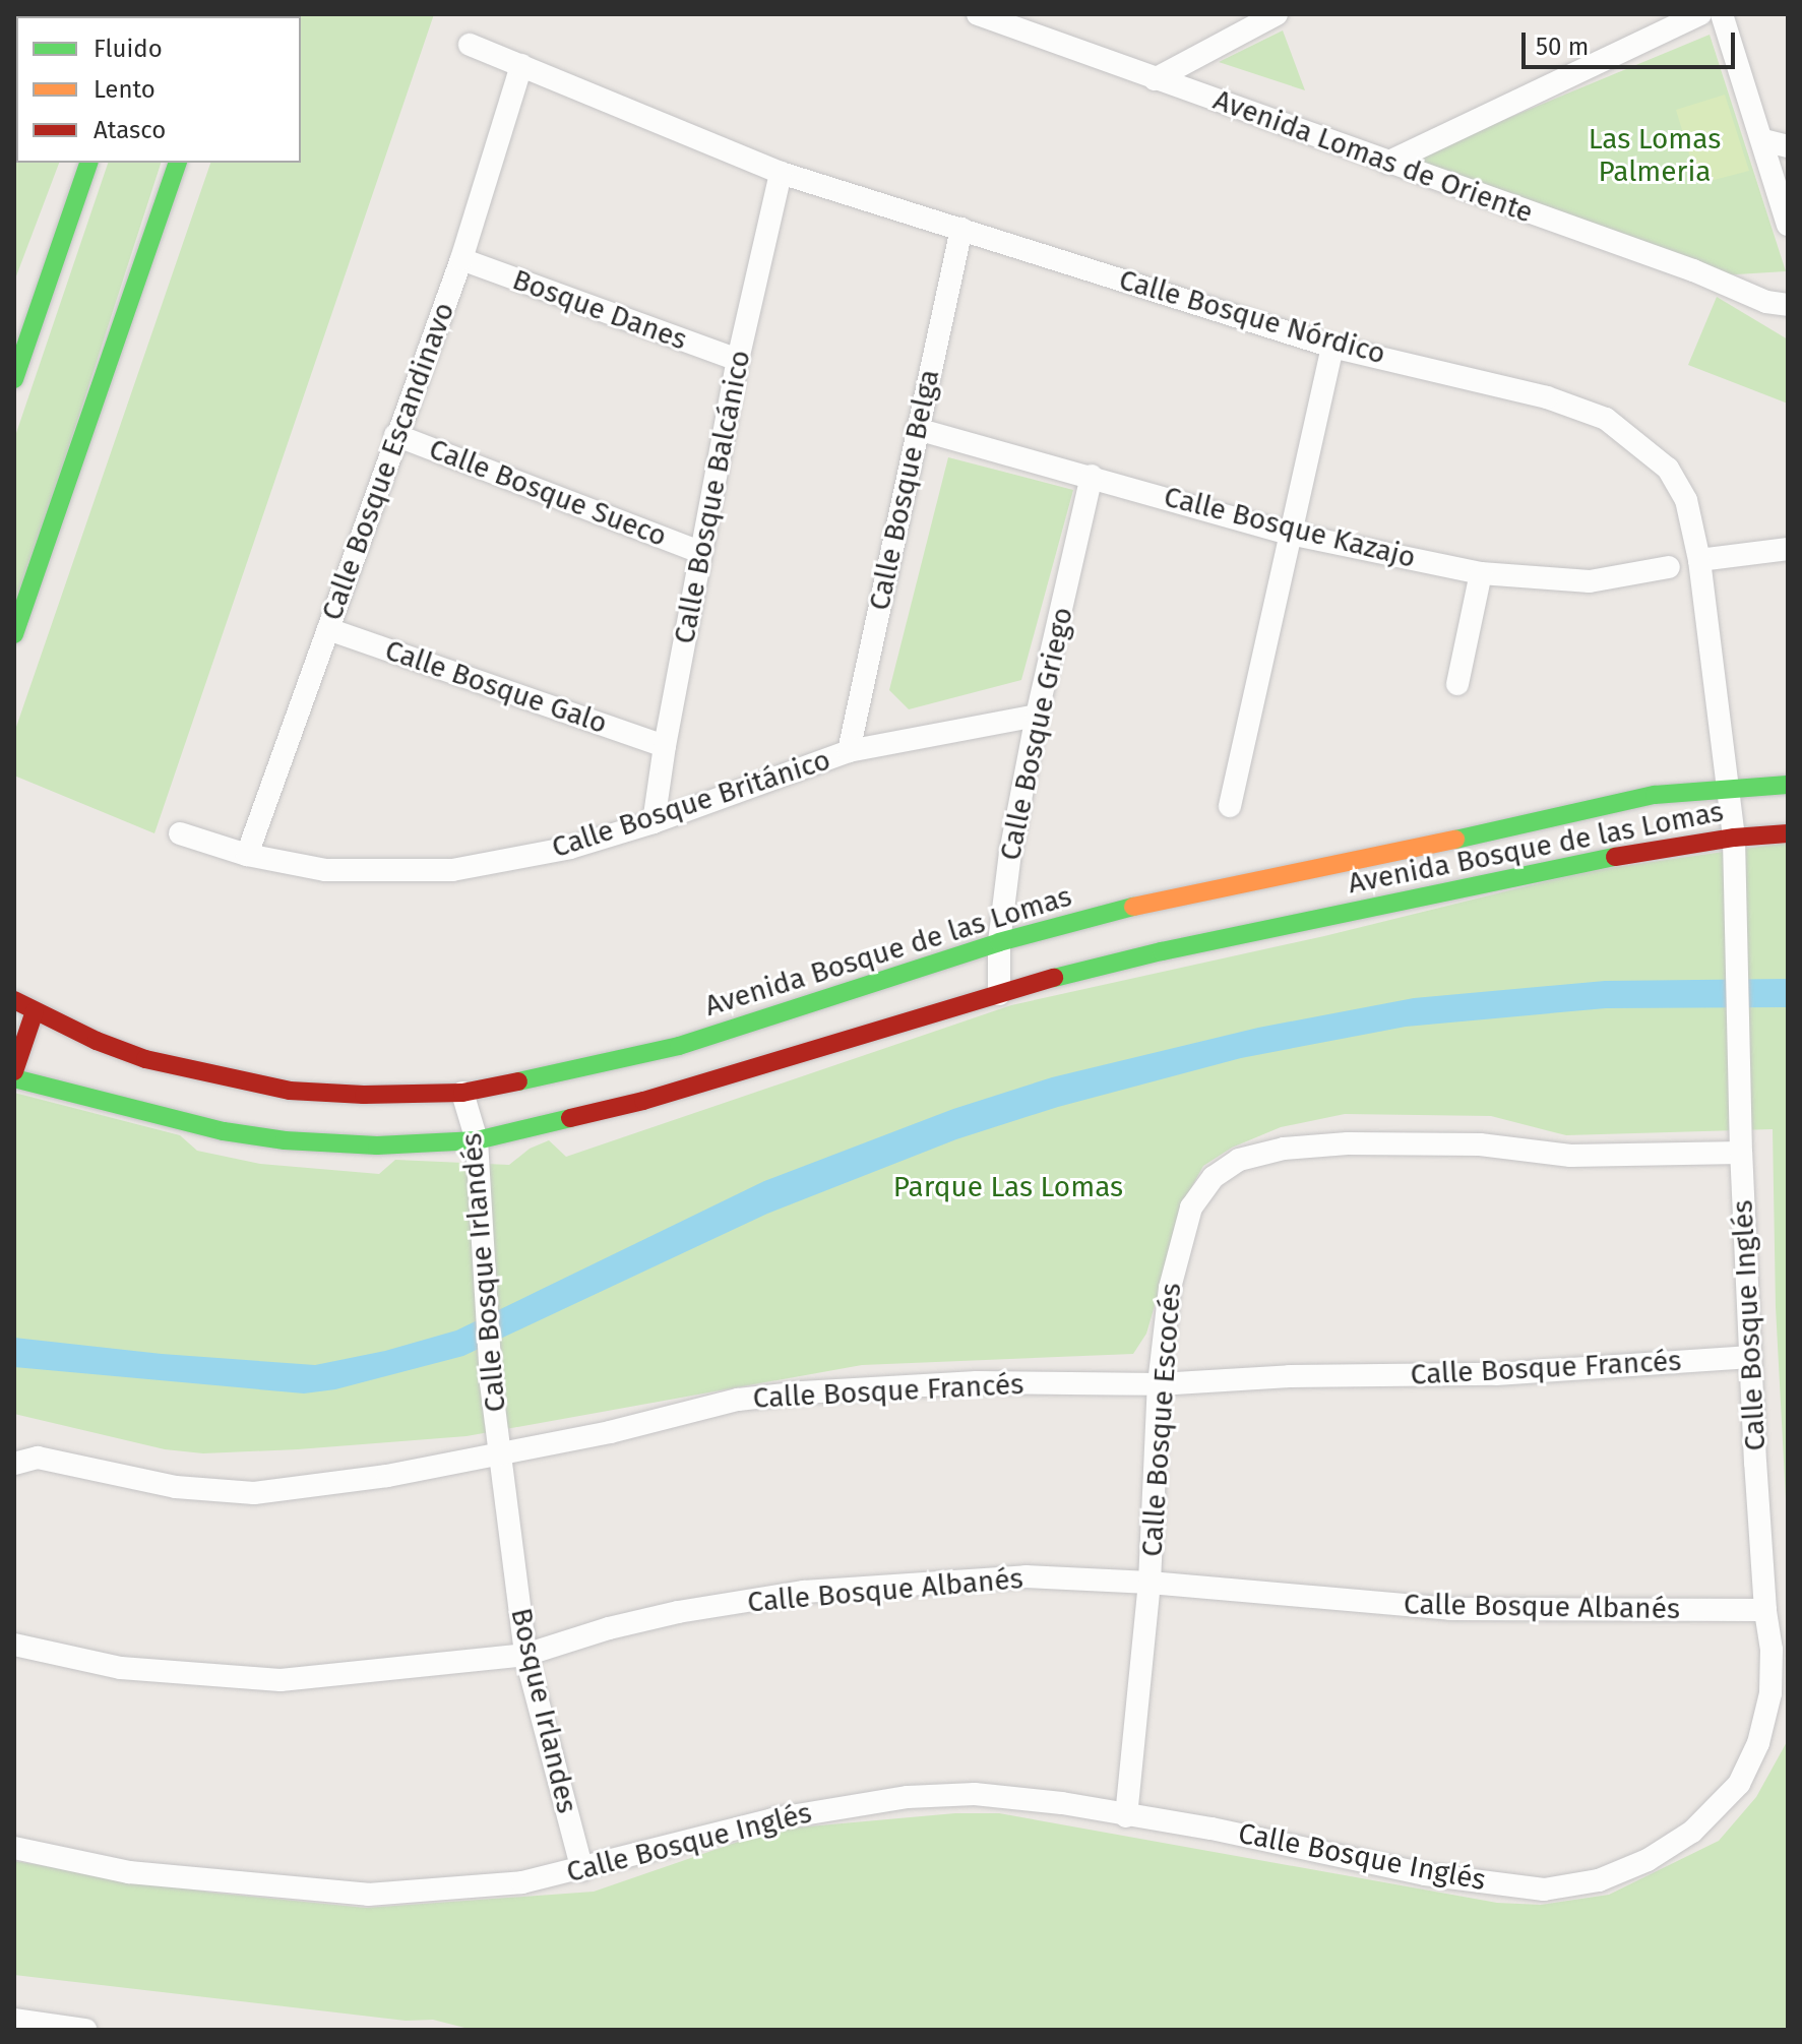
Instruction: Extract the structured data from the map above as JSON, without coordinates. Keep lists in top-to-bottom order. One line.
{"streets":{"street":["Avenida Lomas de Oriente","Bosque Danes","Calle Bosque Nórdico","Calle Bosque Escandinavo","Calle Bosque Belga","Calle Bosque Sueco","Calle Bosque Balcánico","Calle Bosque Kazajo","Calle Bosque Galo","Calle Bosque Griego","Calle Bosque Británico","Avenida Bosque de las Lomas","Calle Bosque Irlandés","Calle Bosque Inglés","Calle Bosque Francés","Calle Bosque Escocés","Calle Bosque Albanés","Bosque Irlandes"]},"crossings":[["Bosque Danes","Calle Bosque Escandinavo"],["Bosque Danes","Calle Bosque Balcánico"],["Calle Bosque Nórdico","Calle Bosque Escandinavo"],["Calle Bosque Nórdico","Calle Bosque Belga"],["Calle Bosque Nórdico","Calle Bosque Balcánico"],["Calle Bosque Nórdico","Avenida Bosque de las Lomas"],["Calle Bosque Nórdico","Calle Bosque Inglés"],["Calle Bosque Escandinavo","Calle Bosque Sueco"],["Calle Bosque Escandinavo","Calle Bosque Galo"],["Calle Bosque Escandinavo","Calle Bosque Británico"],["Calle Bosque Belga","Calle Bosque Kazajo"],["Calle Bosque Belga","Calle Bosque Británico"],["Calle Bosque Sueco","Calle Bosque Balcánico"],["Calle Bosque Balcánico","Calle Bosque Galo"],["Calle Bosque Balcánico","Calle Bosque Británico"],["Calle Bosque Kazajo","Calle Bosque Griego"],["Calle Bosque Griego","Calle Bosque Británico"],["Calle Bosque Griego","Avenida Bosque de las Lomas"],["Avenida Bosque de las Lomas","Calle Bosque Irlandés"],["Avenida Bosque de las Lomas","Calle Bosque Inglés"],["Calle Bosque Irlandés","Calle Bosque Francés"],["Calle Bosque Irlandés","Bosque Irlandes"],["Calle Bosque Inglés","Calle Bosque Francés"],["Calle Bosque Inglés","Calle Bosque Escocés"],["Calle Bosque Inglés","Calle Bosque Albanés"],["Calle Bosque Inglés","Bosque Irlandes"],["Calle Bosque Francés","Calle Bosque Escocés"],["Calle Bosque Francés","Bosque Irlandes"],["Calle Bosque Escocés","Calle Bosque Albanés"],["Calle Bosque Albanés","Bosque Irlandes"]],"parks":["Las Lomas Palmeria","Parque Las Lomas"],"legend":["Fluido","Lento","Atasco"],"scale_bar":"50 m"}
